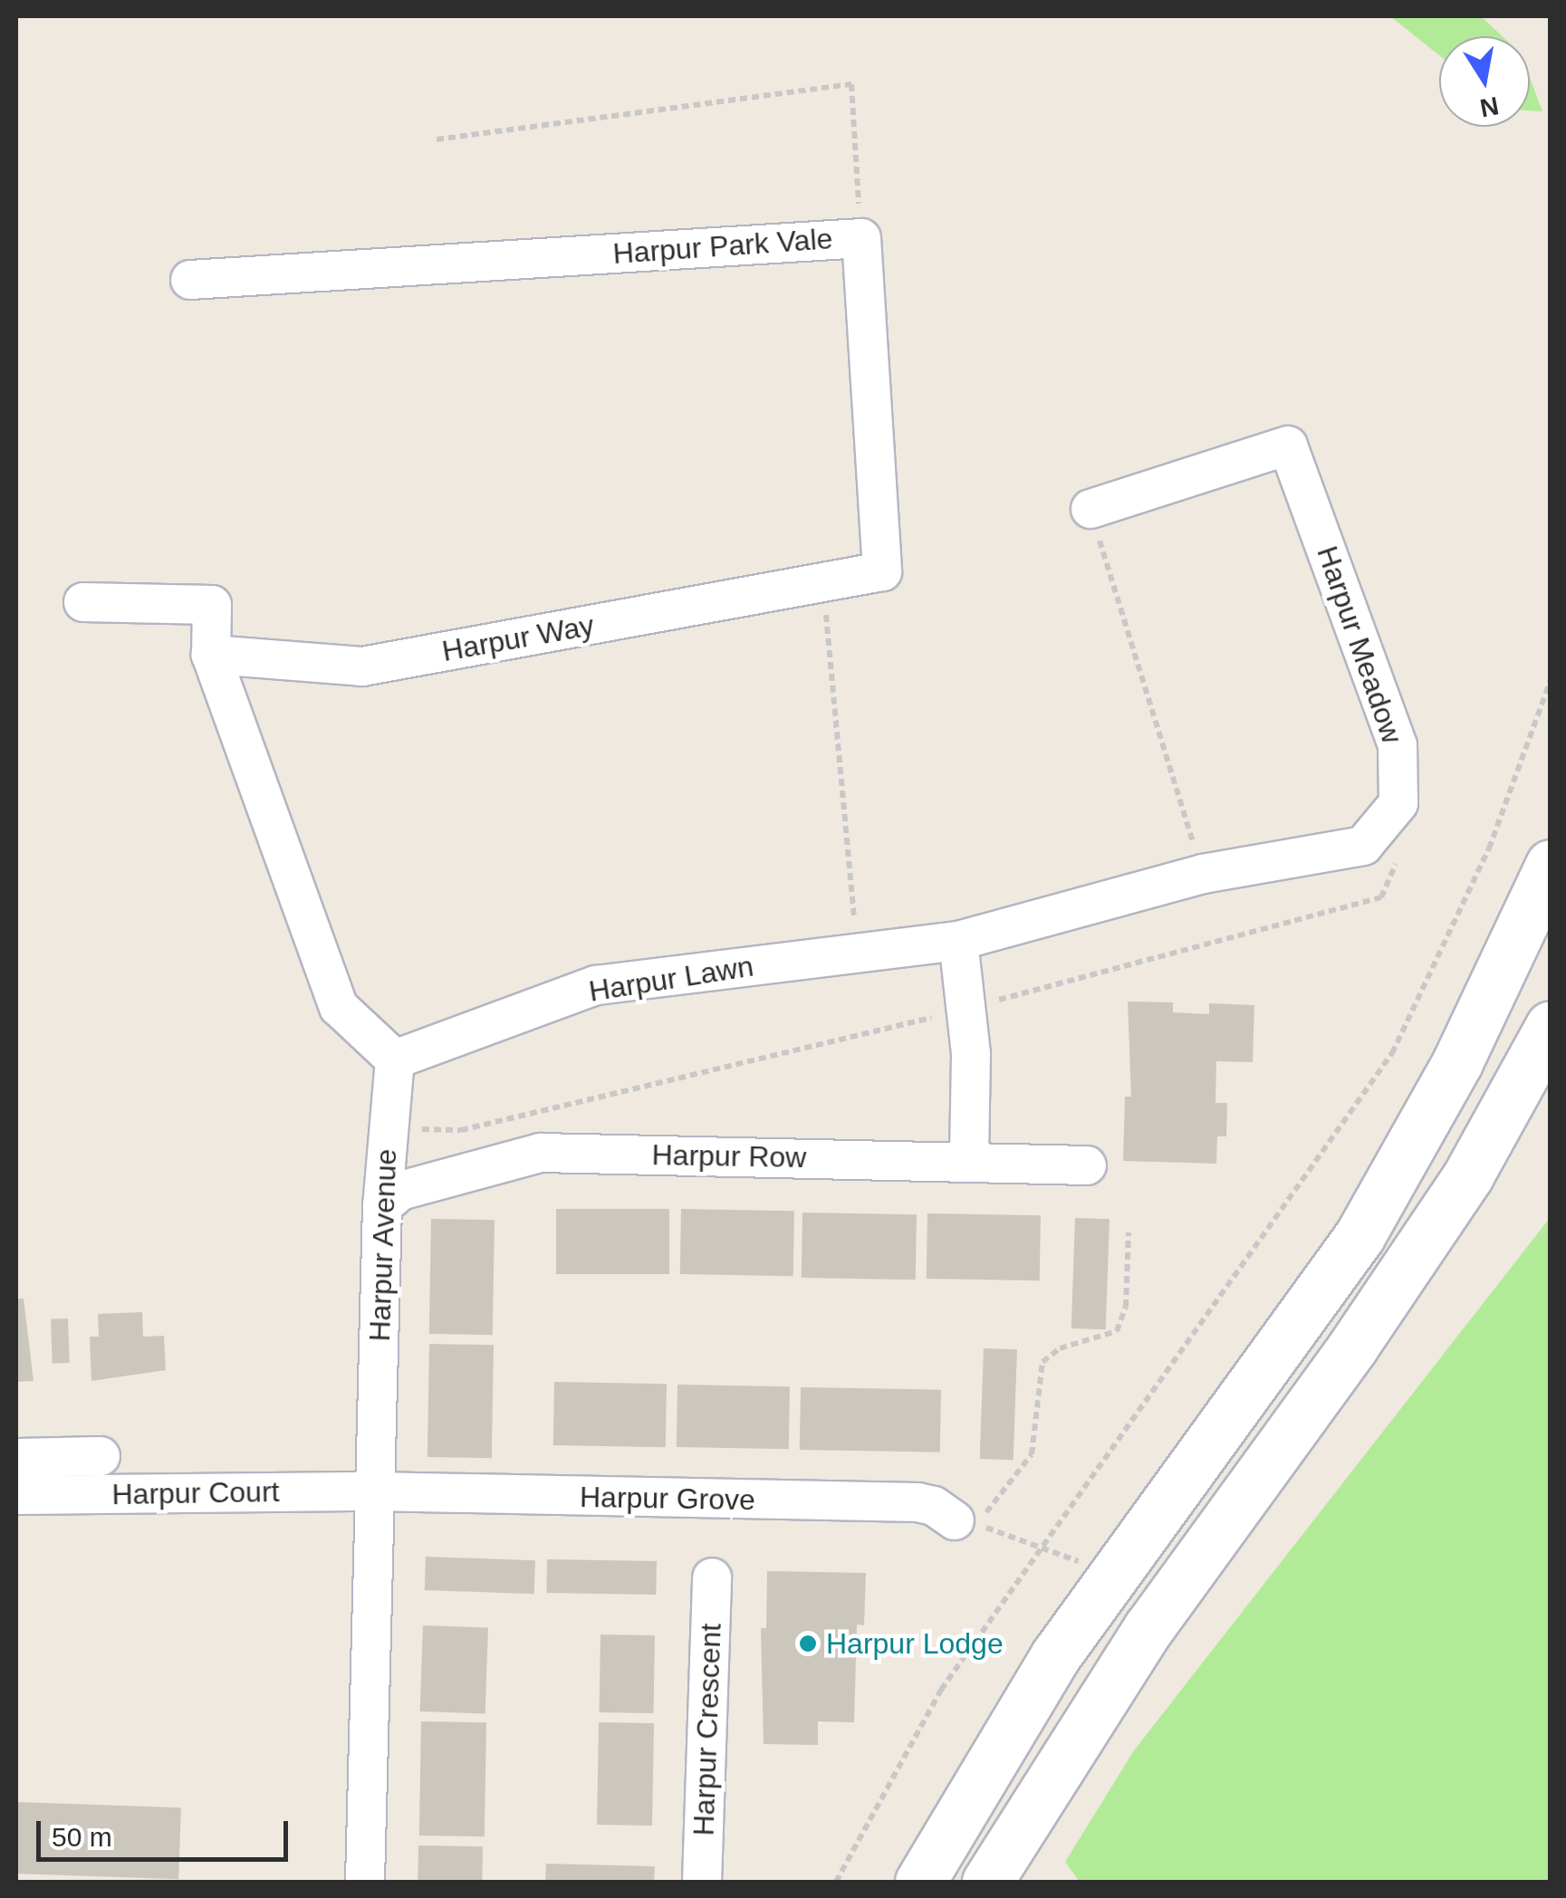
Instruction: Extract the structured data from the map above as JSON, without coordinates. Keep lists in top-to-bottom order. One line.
{"streets":{"street":["Harpur Park Vale","Harpur Way","Harpur Meadow","Harpur Lawn","Harpur Row","Harpur Avenue","Harpur Court","Harpur Grove","Harpur Crescent"]},"crossings":[["Harpur Park Vale","Harpur Way"],["Harpur Meadow","Harpur Lawn"],["Harpur Lawn","Harpur Avenue"],["Harpur Row","Harpur Avenue"],["Harpur Avenue","Harpur Court"],["Harpur Avenue","Harpur Grove"],["Harpur Court","Harpur Grove"]],"places":["Harpur Lodge"],"scale_bar":"50 m","north":"bottom"}
